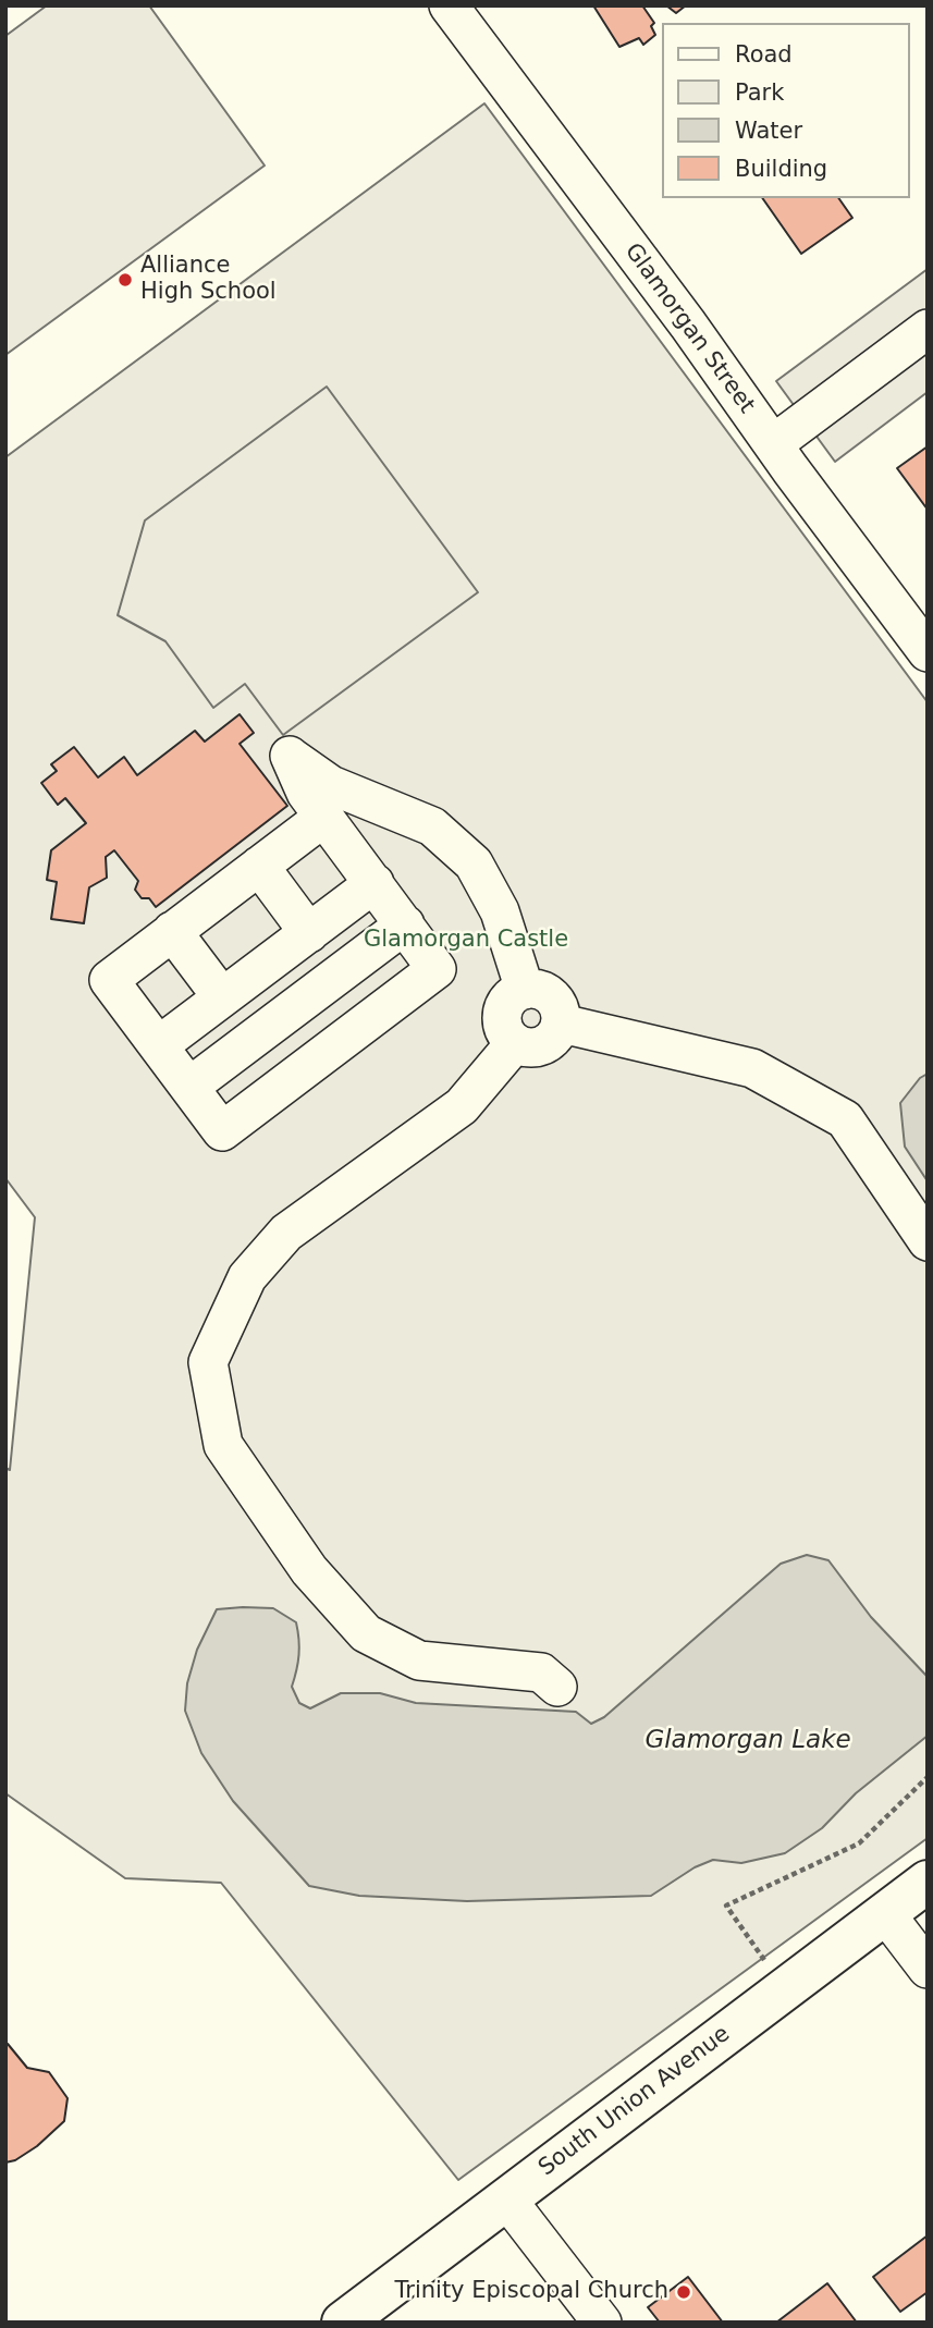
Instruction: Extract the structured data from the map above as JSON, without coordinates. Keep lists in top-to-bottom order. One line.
{"streets":{"main road":["South Union Avenue"],"street":["Glamorgan Street"]},"water":["Glamorgan Lake"],"parks":["Glamorgan Castle"],"places":["Alliance High School","Trinity Episcopal Church"],"legend":["Road","Park","Water","Building"]}
